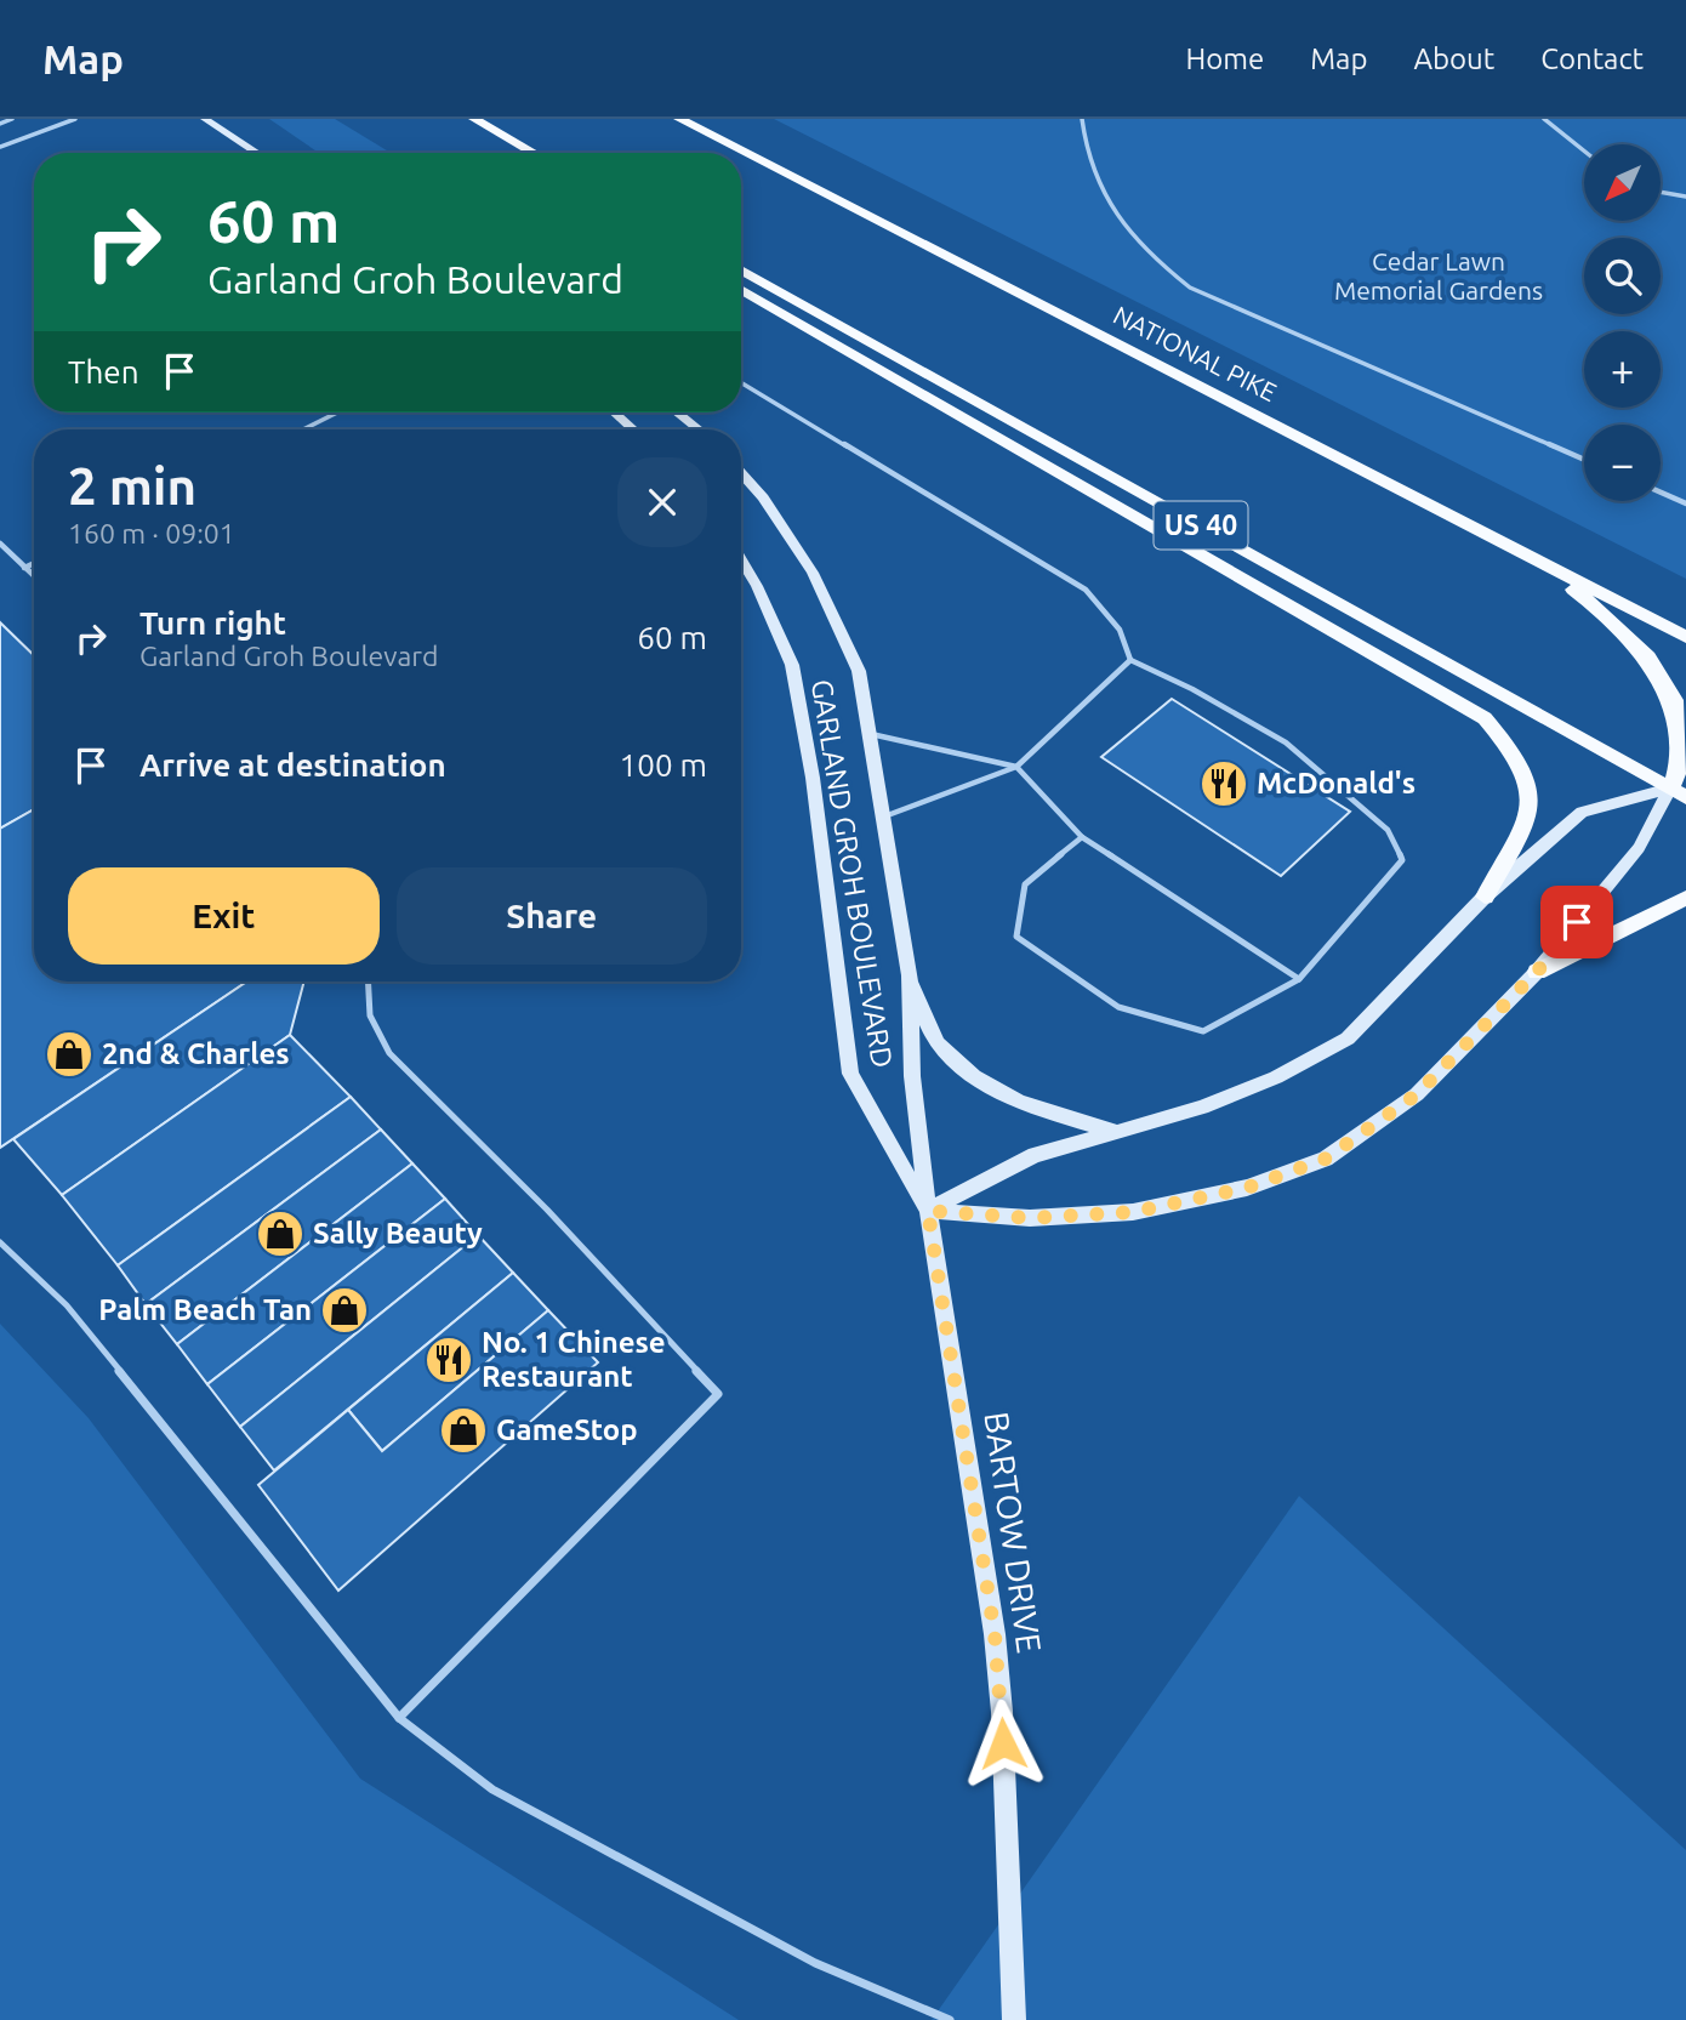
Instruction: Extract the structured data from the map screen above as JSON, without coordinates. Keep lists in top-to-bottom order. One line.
{"streets":{"main road":["NATIONAL PIKE","US 40"],"street":["GARLAND GROH BOULEVARD","BARTOW DRIVE"]},"crossings":[["GARLAND GROH BOULEVARD","BARTOW DRIVE"]],"parks":["Cedar Lawn Memorial Gardens"],"places":{"restaurant":["McDonald's","No. 1 Chinese Restaurant"],"shop":["2nd & Charles","Sally Beauty","Palm Beach Tan","GameStop"]},"north":"bottom left","page":{"header":"Map","nav":["Home","Map","About","Contact"],"map_buttons":["+","−"],"turn":["60 m","Garland Groh Boulevard"],"then":"Then","heading":["2 min","160 m · 09:01"],"list":[{"name":"Turn right","note":"Garland Groh Boulevard","value":"60 m"},{"name":"Arrive at destination","value":"100 m"}],"buttons":["Exit","Share"]}}
